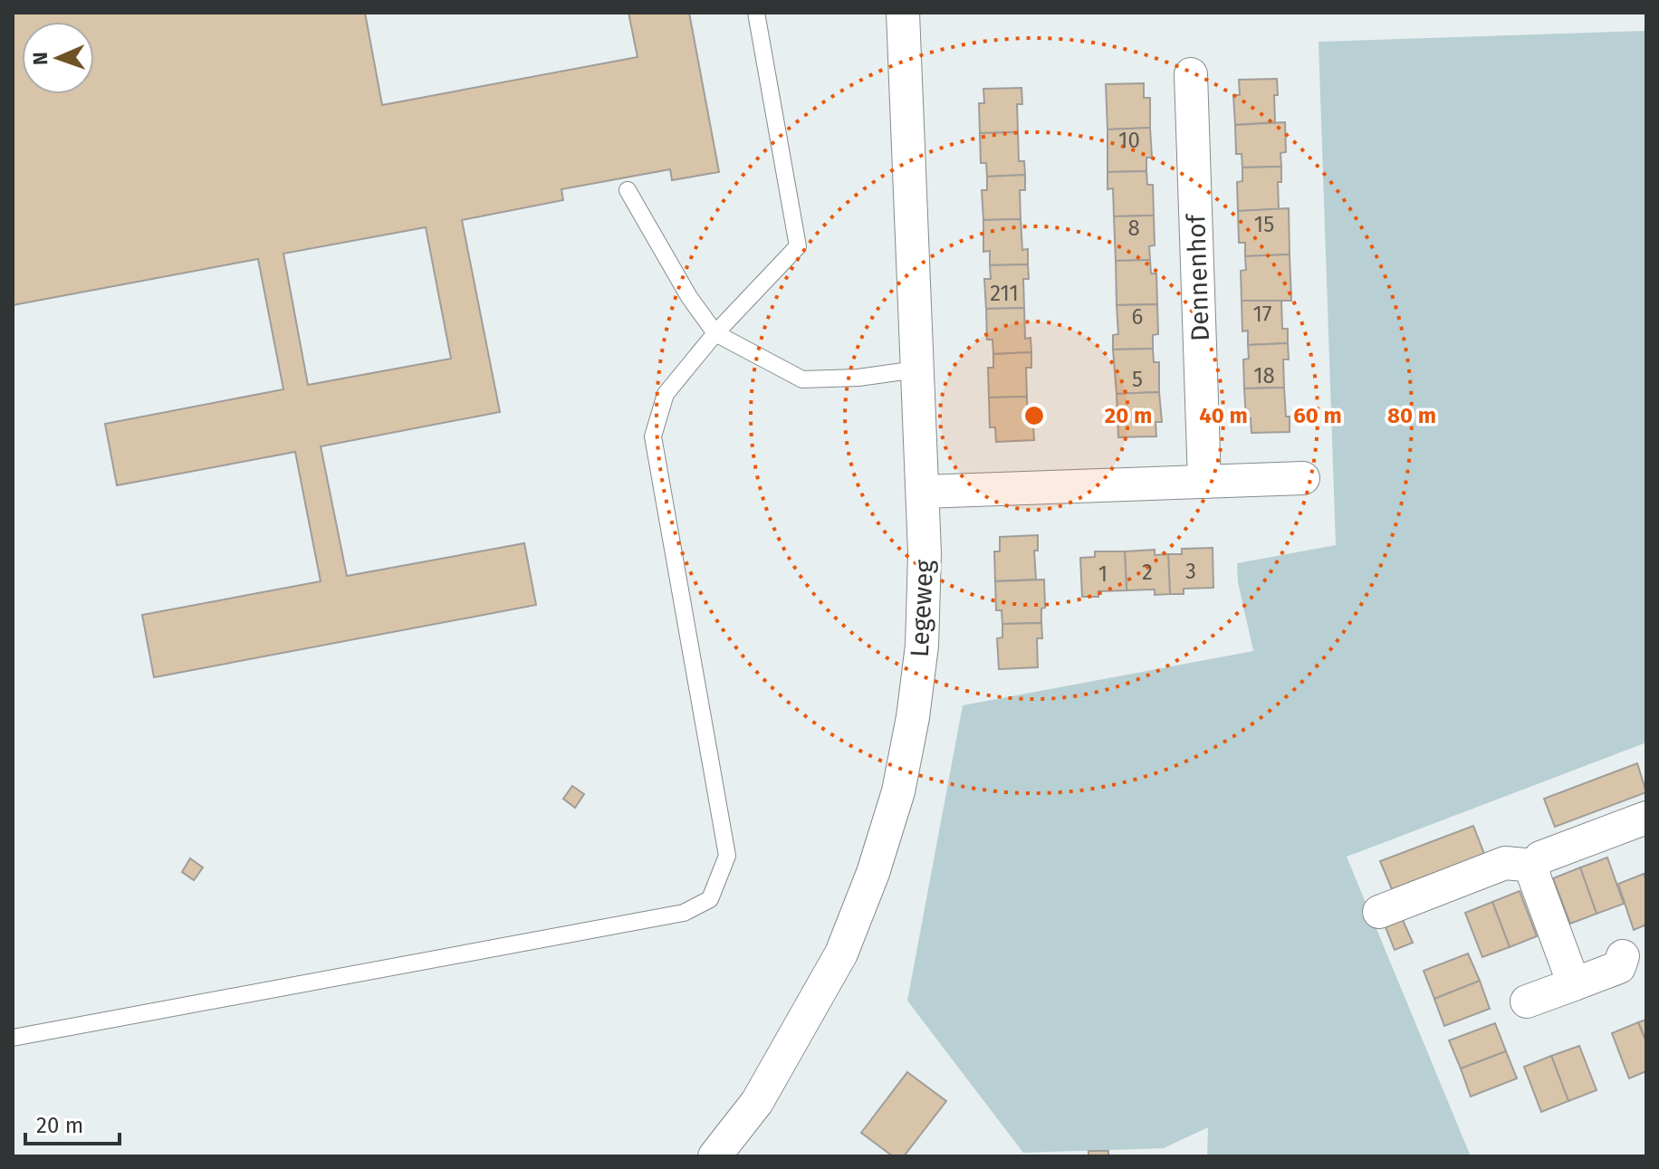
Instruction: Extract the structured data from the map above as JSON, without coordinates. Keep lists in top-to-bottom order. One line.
{"streets":{"street":["Dennenhof","Legeweg"]},"house_numbers":["10","15","8","211","17","6","18","5","3","2","1"],"scale_bar":"20 m","north":"left","rings":["20 m","40 m","60 m","80 m"]}
